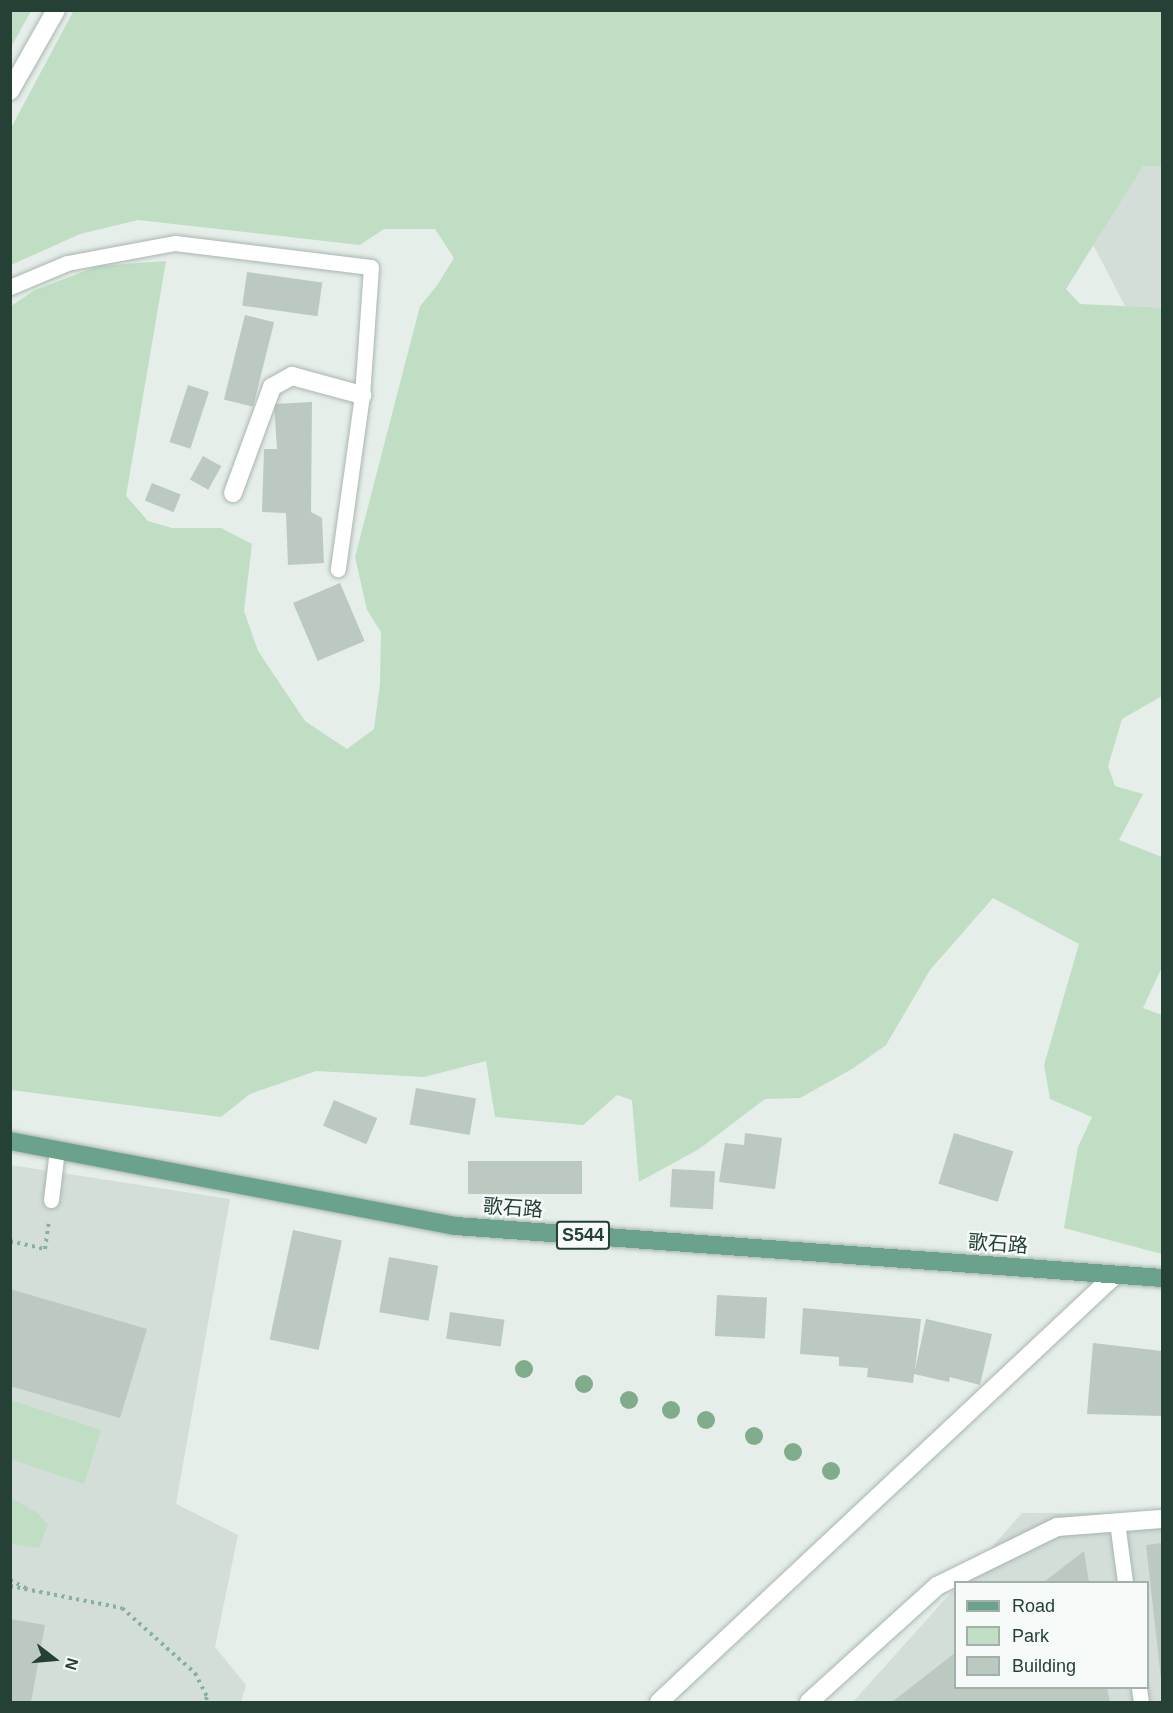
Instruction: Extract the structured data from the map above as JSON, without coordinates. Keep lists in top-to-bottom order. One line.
{"streets":{"main road":["歌石路","S544"]},"legend":["Road","Park","Building"],"north":"right"}
